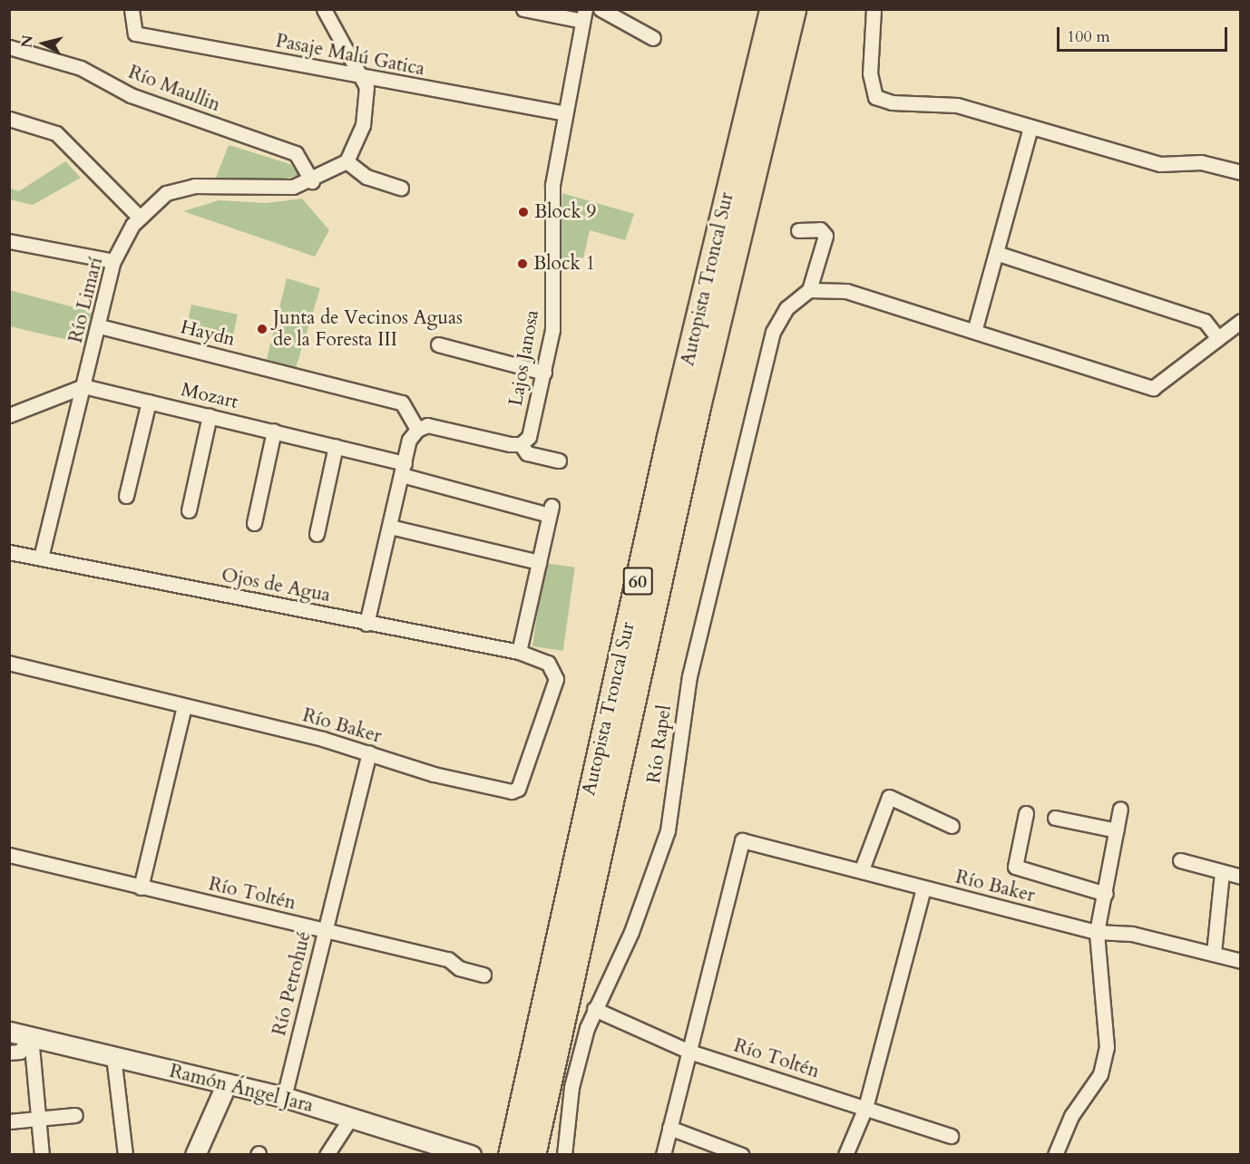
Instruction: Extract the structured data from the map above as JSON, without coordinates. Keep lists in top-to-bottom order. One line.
{"streets":{"highway":["Autopista Troncal Sur","60"],"main road":["Ramón Ángel Jara"],"street":["Pasaje Malú Gatica","Río Maullin","Río Limarí","Haydn","Lajos Janosa","Mozart","Ojos de Agua","Río Baker","Río Rapel","Río Toltén","Río Petrohué"]},"crossings":[["Pasaje Malú Gatica","Lajos Janosa"],["Río Maullin","Río Limarí"],["Río Limarí","Haydn"],["Río Limarí","Mozart"],["Río Limarí","Ojos de Agua"],["Ojos de Agua","Río Baker"],["Río Baker","Río Toltén"],["Río Baker","Río Petrohué"],["Río Rapel","Río Toltén"],["Río Toltén","Río Petrohué"],["Río Petrohué","Ramón Ángel Jara"]],"places":["Block 9","Block 1","Junta de Vecinos Aguas de la Foresta III"],"scale_bar":"100 m","north":"left"}
